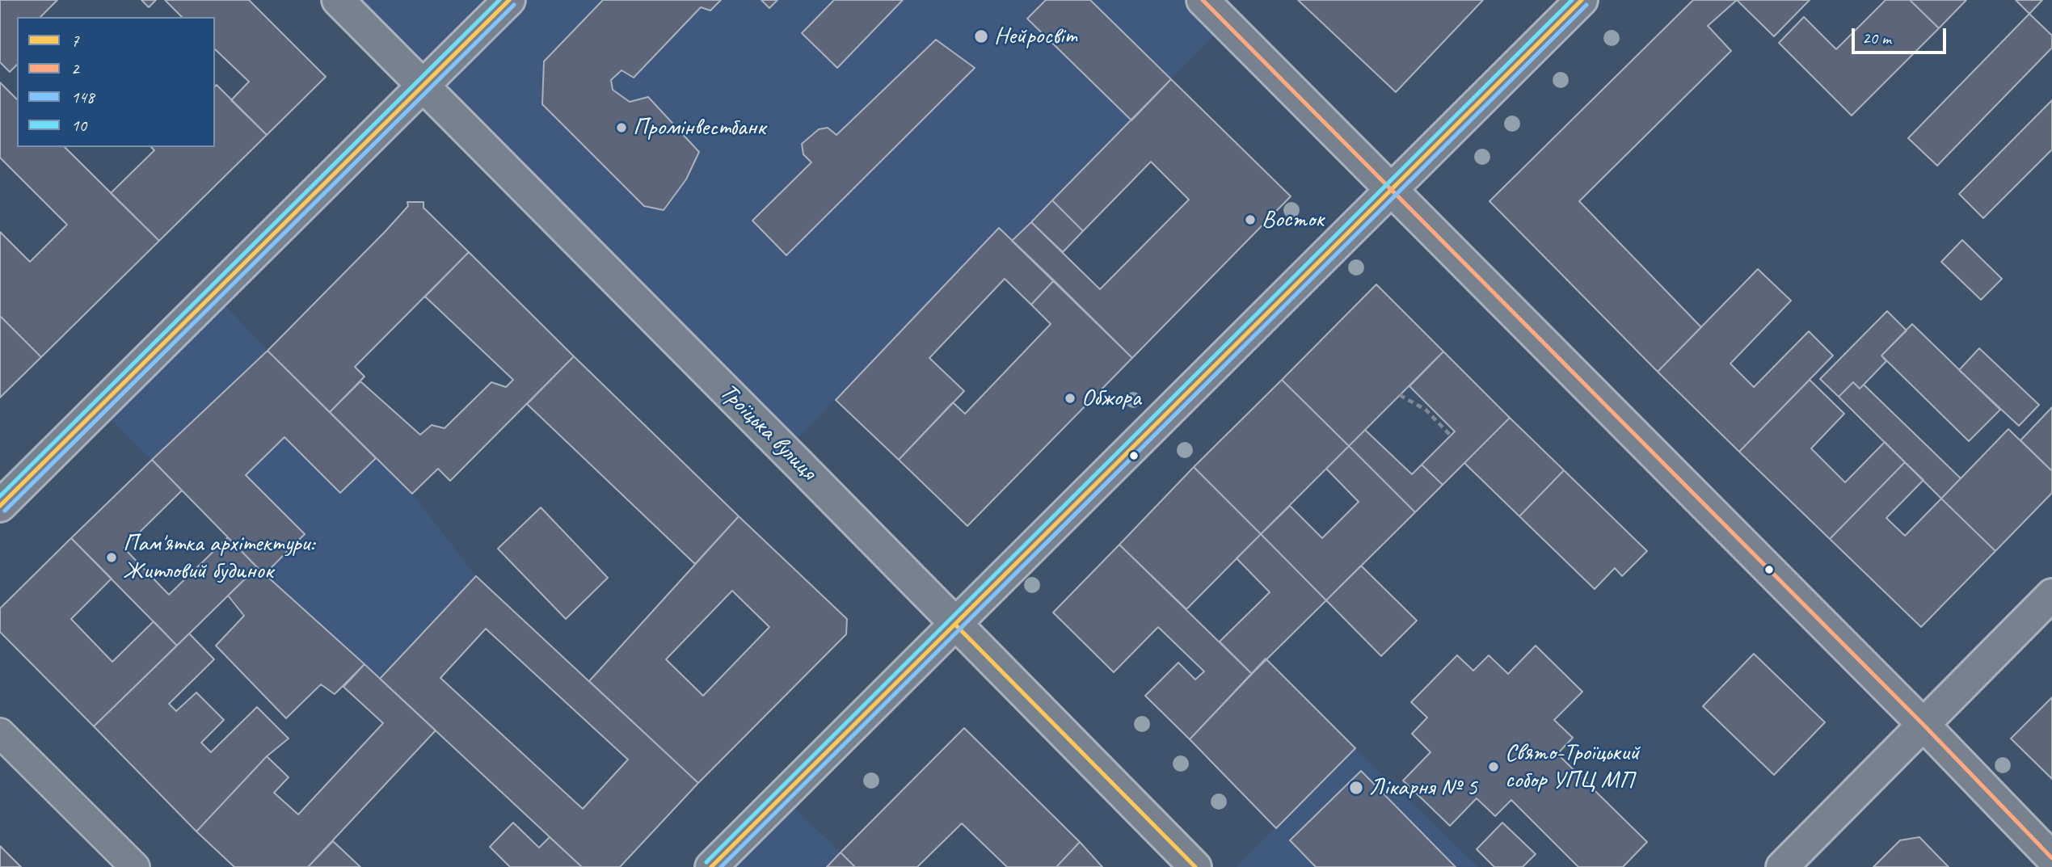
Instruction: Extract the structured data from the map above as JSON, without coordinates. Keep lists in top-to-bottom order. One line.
{"streets":{"main road":["Троїцька вулиця"]},"places":["Нейросвіт","Промінвестбанк","Восток","Обжора","Пам'ятка архітектури: Житловий будинок","Свято-Троїцький собор УПЦ МП","Лікарня № 5"],"lines":["transit line 7","transit line 2","transit line 10","transit line 148"],"legend":["7","2","148","10"],"scale_bar":"20 m"}
